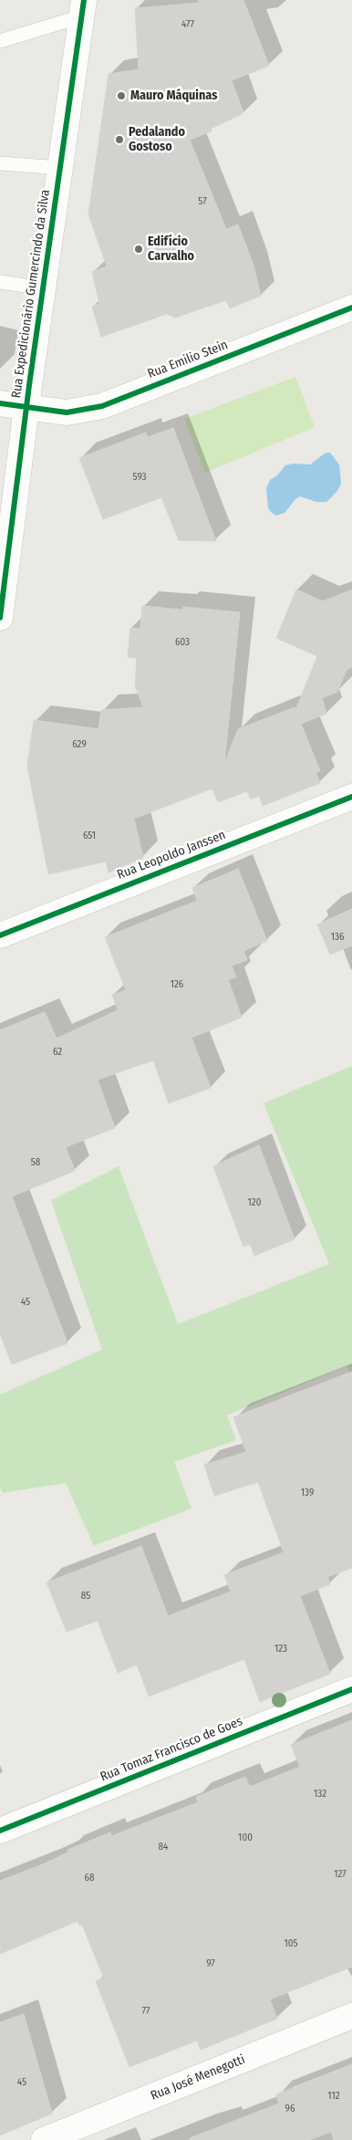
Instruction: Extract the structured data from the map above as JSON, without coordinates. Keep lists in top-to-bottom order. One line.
{"streets":{"street":["Rua Expedicionário Gumercindo da Silva","Rua Emilio Stein","Rua Leopoldo Janssen","Rua Tomaz Francisco de Goes","Rua José Menegotti"]},"crossings":[["Rua Expedicionário Gumercindo da Silva","Rua Emilio Stein"]],"places":["Mauro Máquinas","Pedalando Gostoso","Edifício Carvalho"],"house_numbers":["477","57","593","603","629","651","136","126","62","58","120","45","139","85","123","132","100","84","127","68","105","97","77","45","112","96"]}
